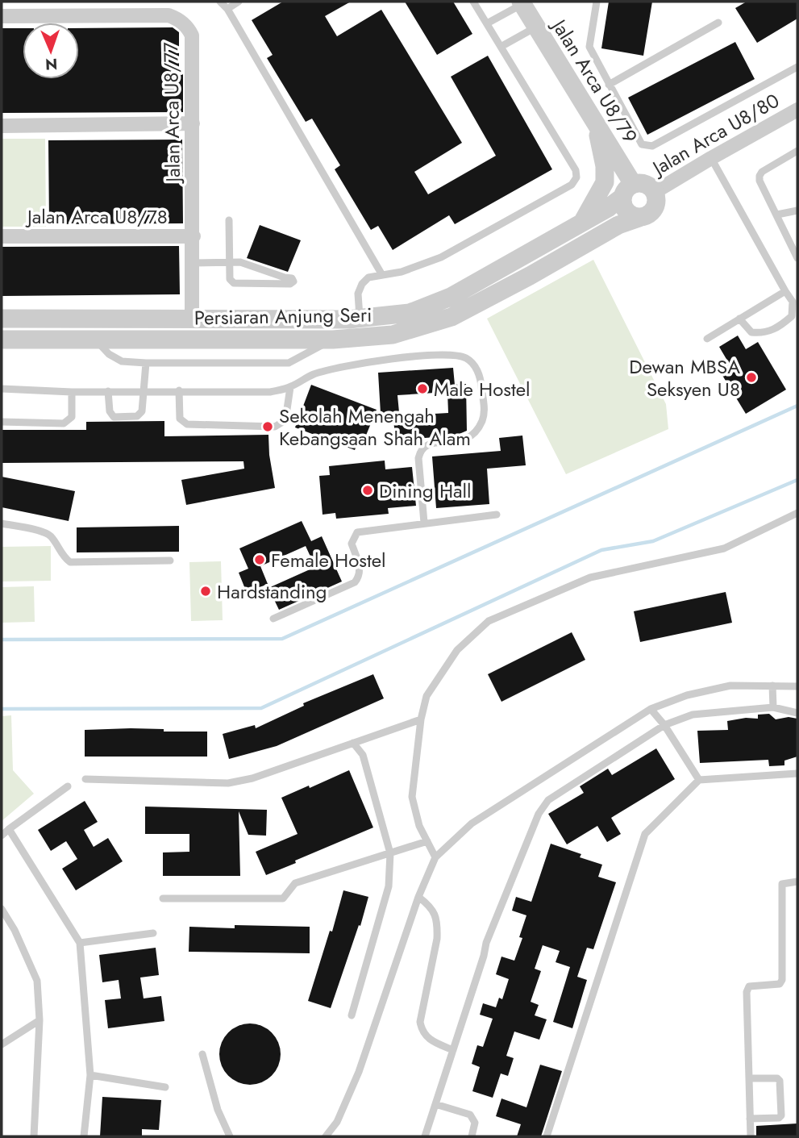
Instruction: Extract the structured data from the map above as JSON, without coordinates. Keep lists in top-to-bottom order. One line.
{"streets":{"street":["Jalan Arca U8/79","Jalan Arca U8/77","Jalan Arca U8/80","Jalan Arca U8/78","Persiaran Anjung Seri"]},"crossings":[["Jalan Arca U8/79","Jalan Arca U8/80"],["Jalan Arca U8/79","Persiaran Anjung Seri"],["Jalan Arca U8/77","Jalan Arca U8/78"],["Jalan Arca U8/77","Persiaran Anjung Seri"],["Jalan Arca U8/80","Persiaran Anjung Seri"]],"places":["Dewan MBSA Seksyen U8","Male Hostel","Sekolah Menengah Kebangsaan Shah Alam","Dining Hall","Female Hostel","Hardstanding"],"north":"bottom"}
